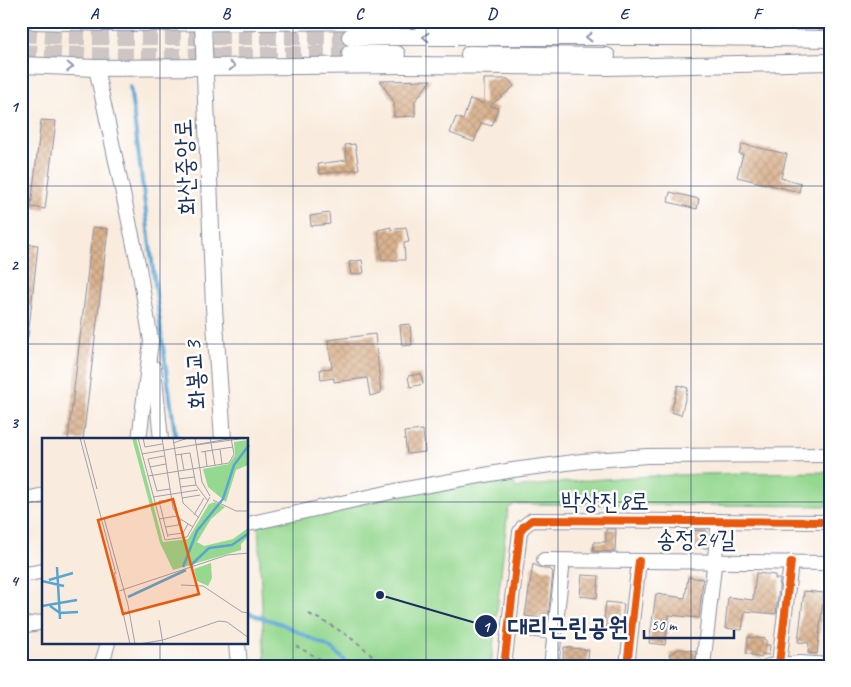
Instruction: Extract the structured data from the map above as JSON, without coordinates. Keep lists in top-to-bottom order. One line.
{"streets":{"main road":["화산중앙로","화봉교3"],"street":["박상진8로","송정24길"]},"crossings":[["화산중앙로","화봉교3"]],"places":["대리근린공원"],"scale_bar":"50 m","grid":{"columns":["A","B","C","D","E","F"],"rows":["1","2","3","4"]}}
